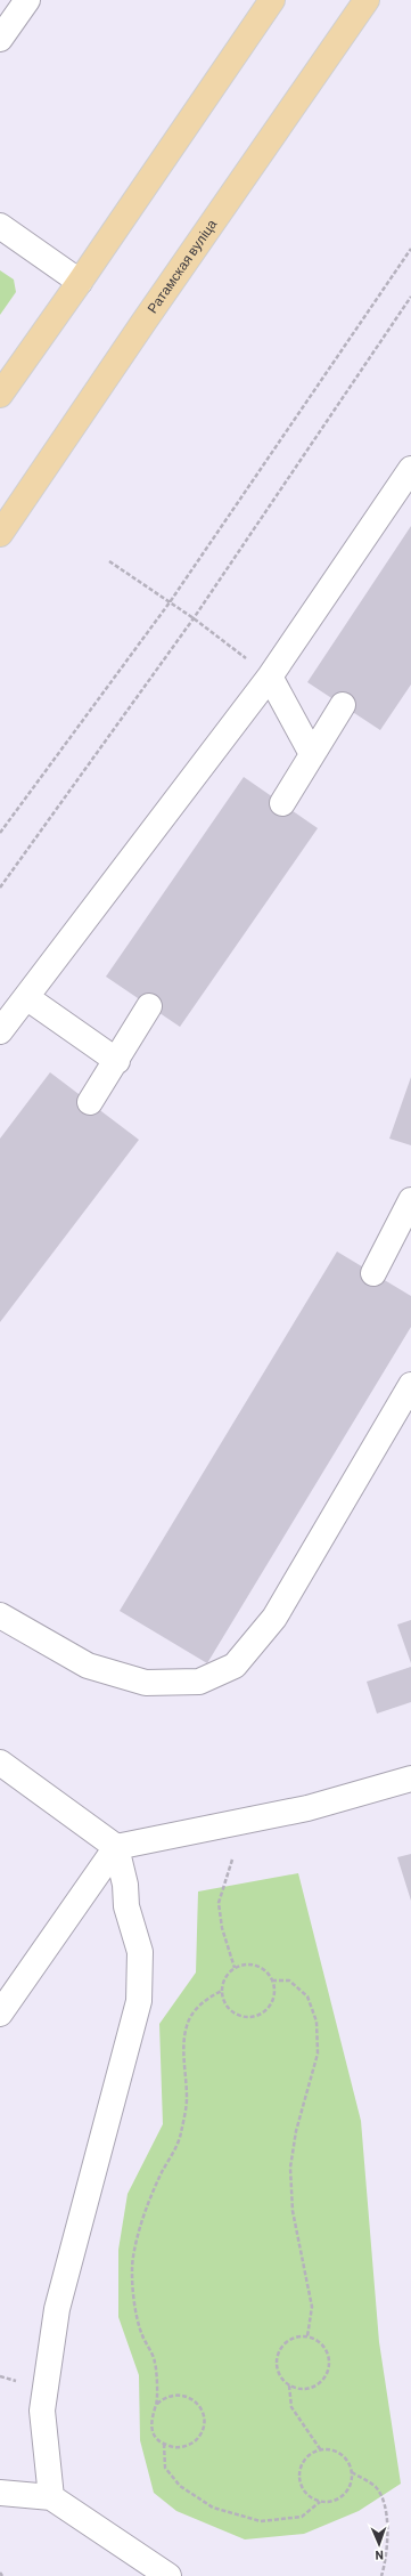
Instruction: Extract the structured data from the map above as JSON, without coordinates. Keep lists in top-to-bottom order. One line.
{"streets":{"main road":["Ратамская вуліца"]},"north":"bottom"}
